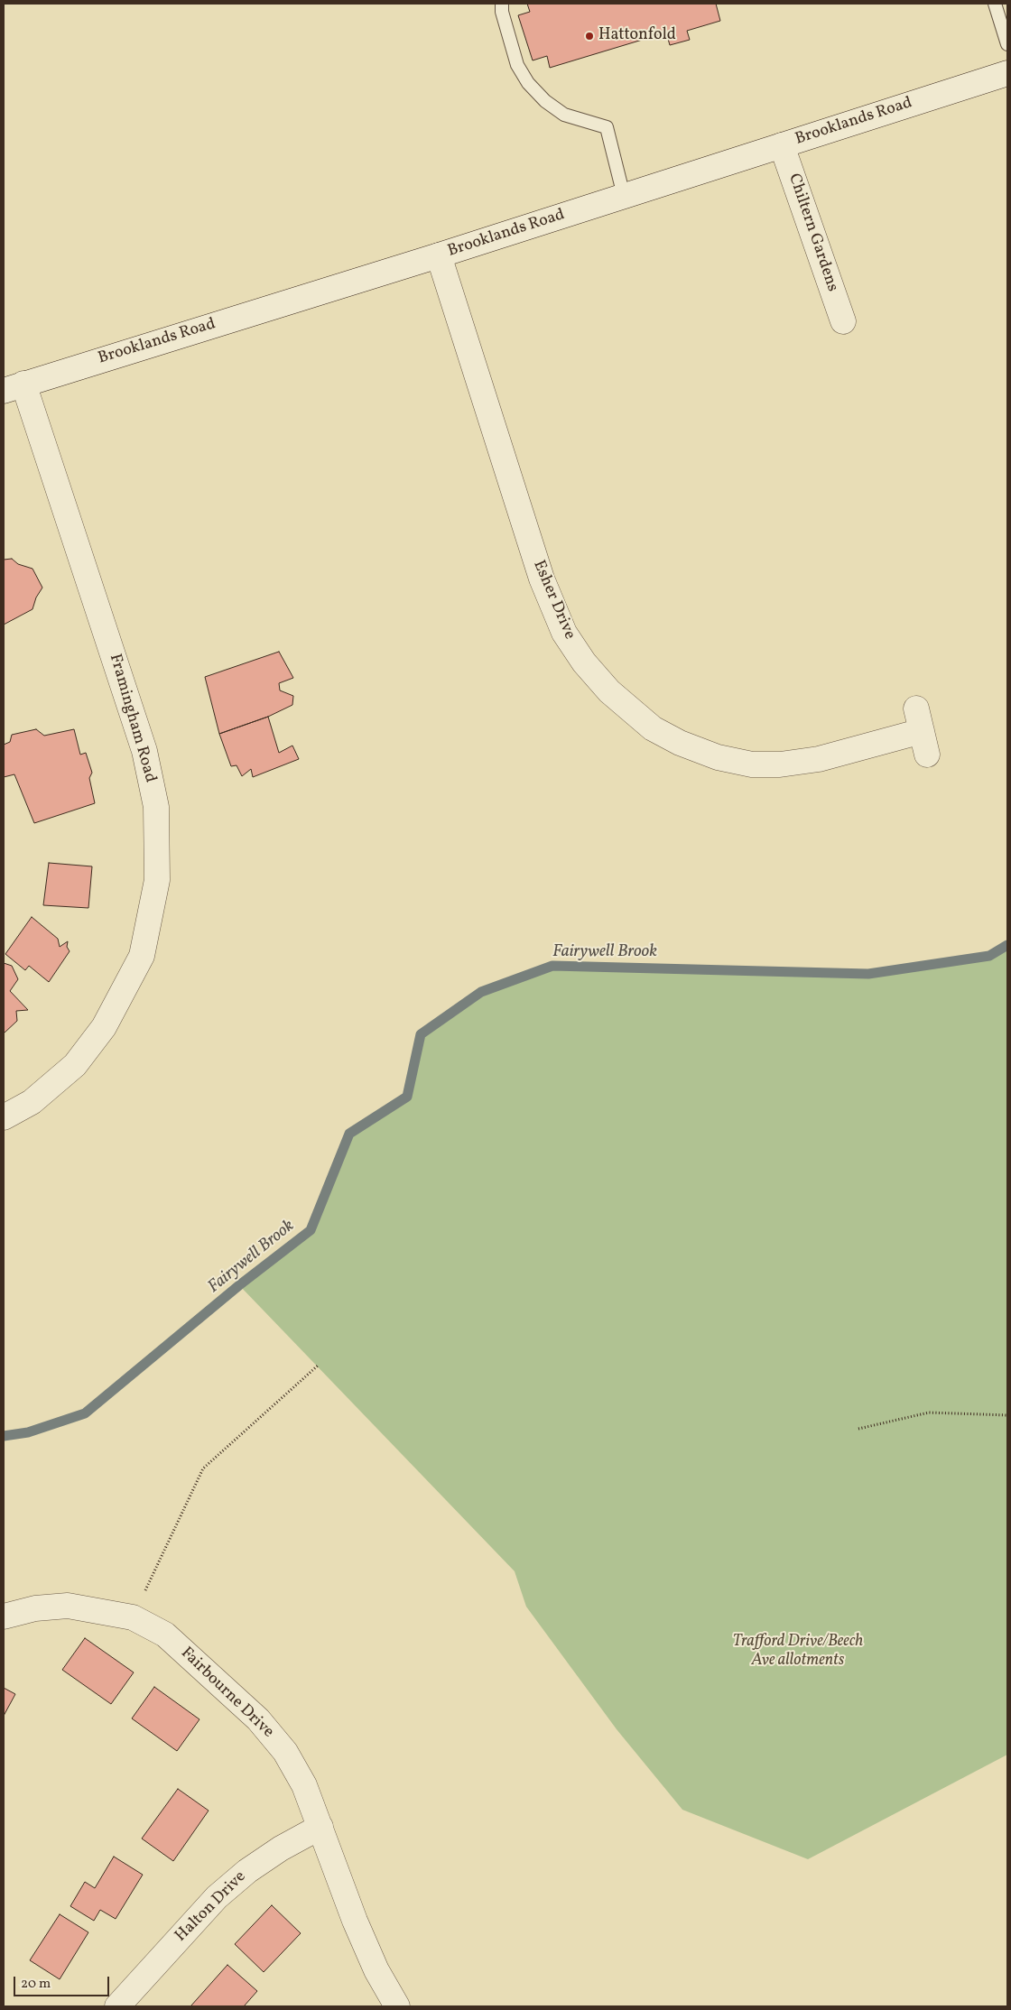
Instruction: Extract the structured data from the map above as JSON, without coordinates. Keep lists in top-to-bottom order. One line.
{"streets":{"street":["Brooklands Road","Chiltern Gardens","Esher Drive","Framingham Road","Fairbourne Drive","Halton Drive"]},"crossings":[["Brooklands Road","Chiltern Gardens"],["Brooklands Road","Esher Drive"],["Brooklands Road","Framingham Road"],["Fairbourne Drive","Halton Drive"]],"water":["Fairywell Brook"],"parks":["Trafford Drive/Beech Ave allotments"],"places":["Hattonfold"],"scale_bar":"20 m"}
